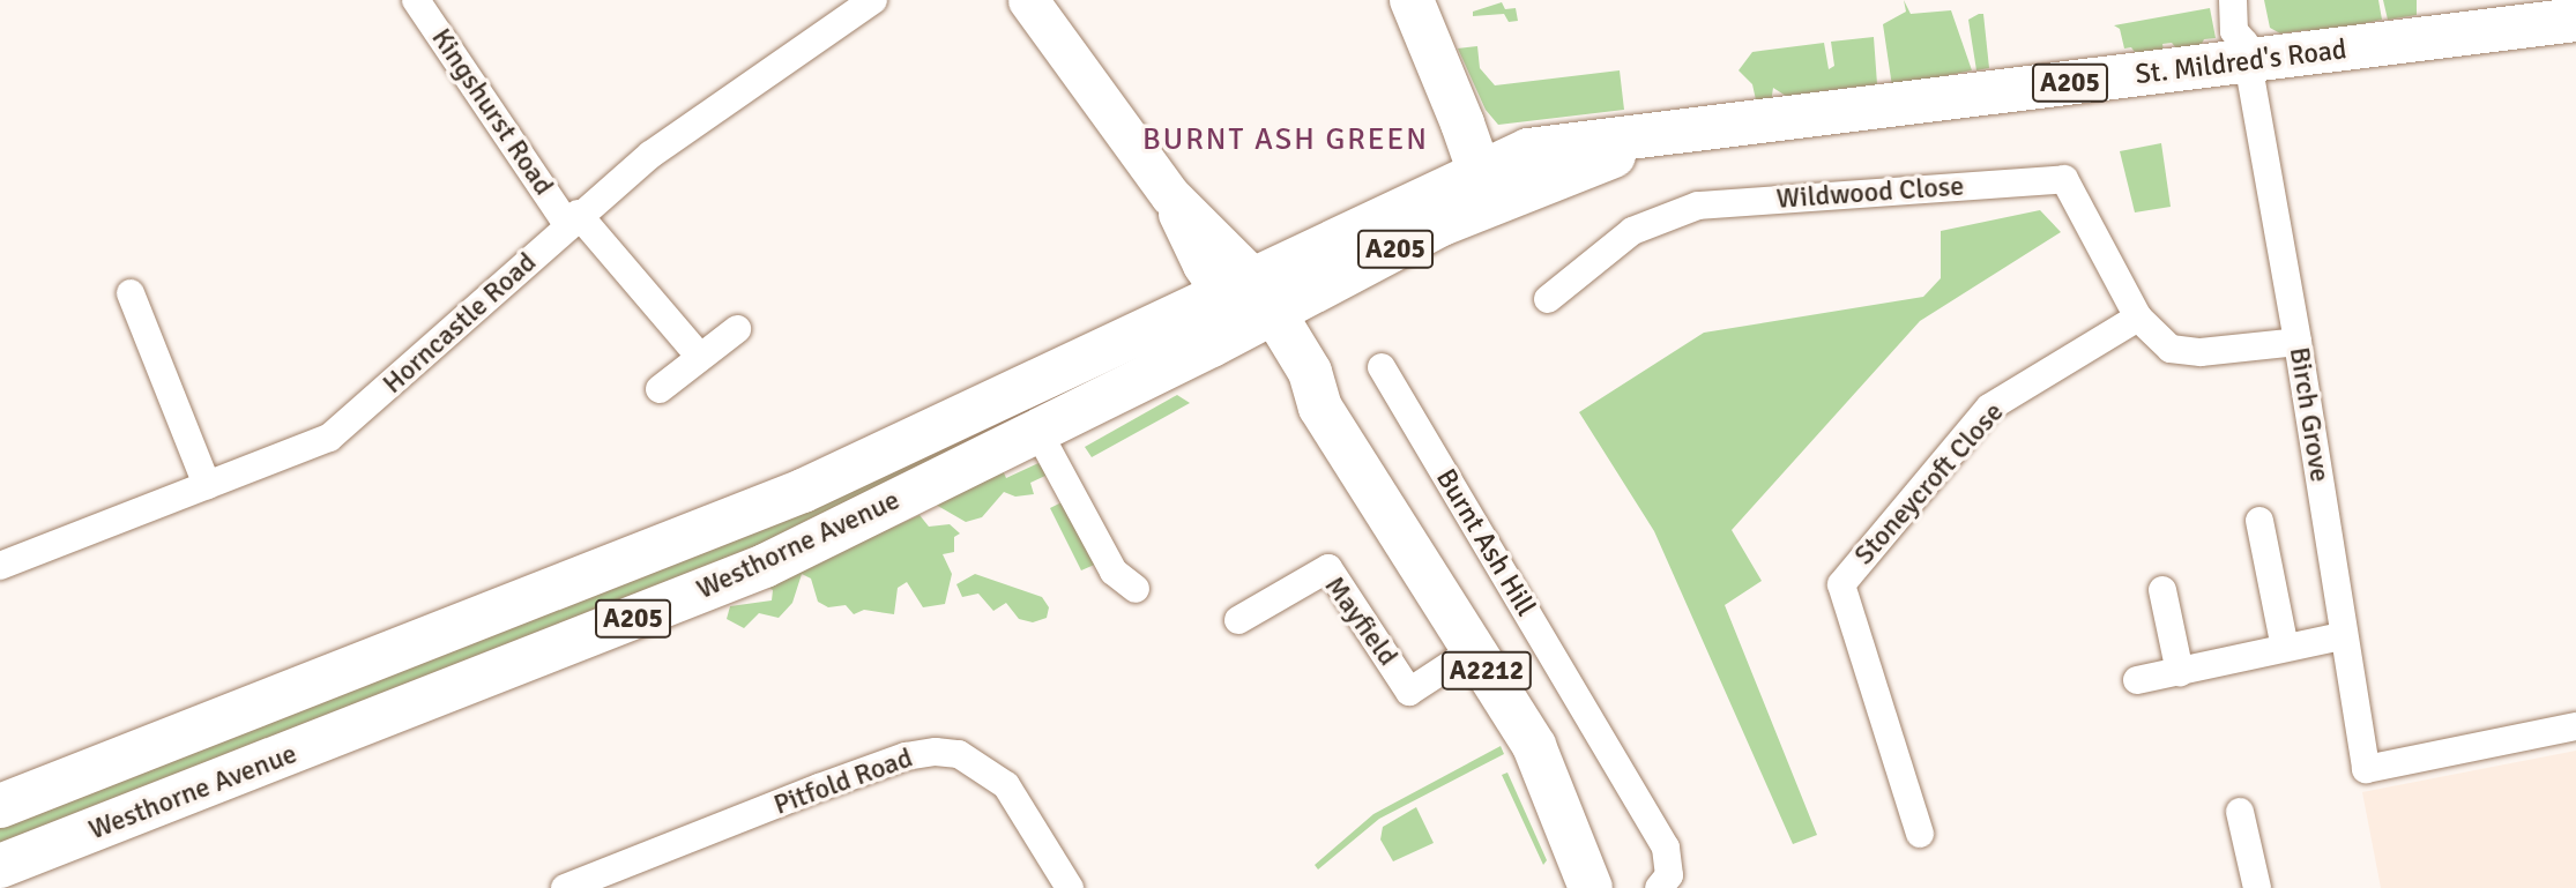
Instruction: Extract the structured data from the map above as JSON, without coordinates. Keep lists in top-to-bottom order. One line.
{"streets":{"main road":["St. Mildred's Road","A205","Westhorne Avenue","A2212"],"street":["Kingshurst Road","Wildwood Close","Horncastle Road","Birch Grove","Stoneycroft Close","Burnt Ash Hill","Mayfield","Pitfold Road"]},"crossings":[["St. Mildred's Road","Birch Grove"],["St. Mildred's Road","Westhorne Avenue"],["Kingshurst Road","Horncastle Road"],["Wildwood Close","Stoneycroft Close"],["Westhorne Avenue","A2212"],["Mayfield","A2212"]],"districts":["BURNT ASH GREEN"]}
